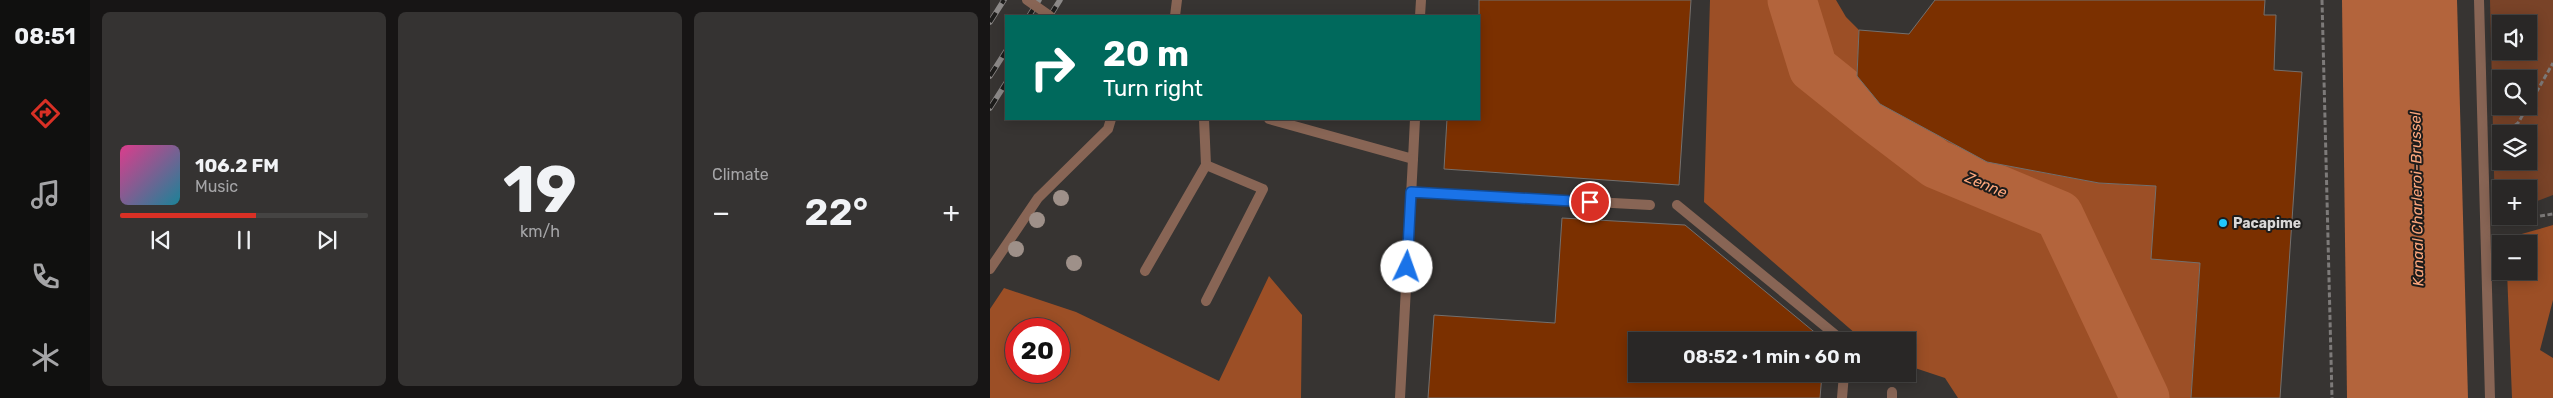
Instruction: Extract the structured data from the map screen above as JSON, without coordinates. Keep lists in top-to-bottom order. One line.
{"water":["Zenne","Kanaal Charleroi-Brussel"],"places":["Pacapime"],"page":{"tabs":"08:51","tile":[["19","km/h"],"Climate"],"map_buttons":["+","−"],"turn":["20 m","Turn right"],"song":["106.2 FM","Music"],"heat":["−","22°","+"],"limit":"20","trip":"08:52 · 1 min · 60 m"}}
